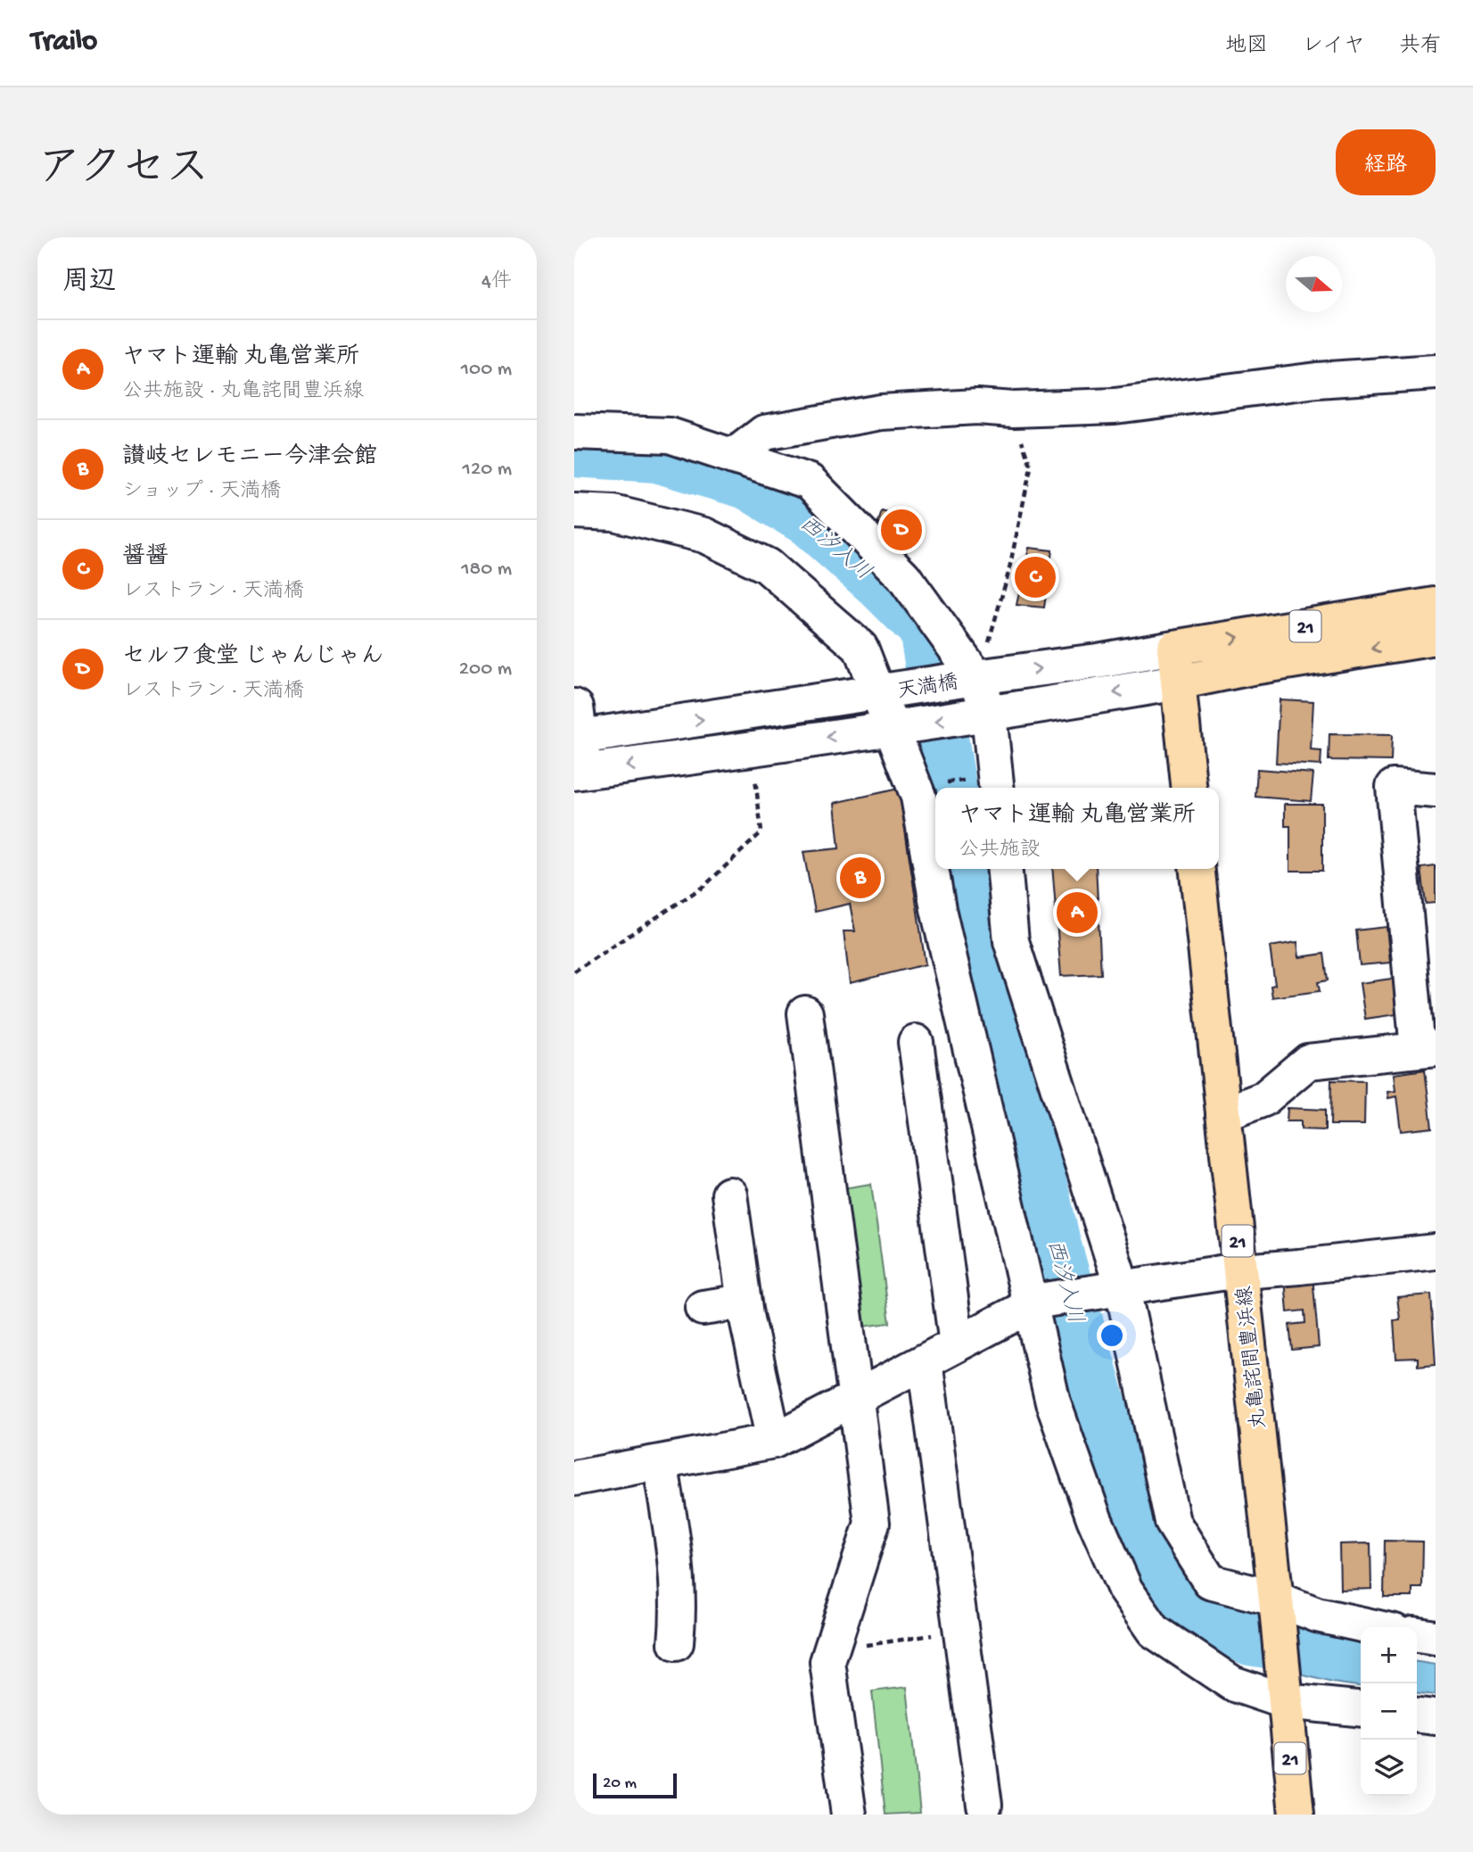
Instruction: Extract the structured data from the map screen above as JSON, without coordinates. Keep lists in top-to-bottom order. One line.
{"streets":{"main road":["21","丸亀詫間豊浜線"],"street":["天満橋"]},"crossings":[["21","天満橋"]],"water":["西汐入川"],"scale_bar":"20 m","north":"right","page":{"header":"Trailo","nav":["地図","レイヤ","共有"],"title":"アクセス","buttons":"経路","heading":["周辺","4件"],"list":[{"mark":"A","name":"ヤマト運輸 丸亀営業所","note":"公共施設 · 丸亀詫間豊浜線","value":"100 m"},{"mark":"B","name":"讃岐セレモニー今津会館","note":"ショップ · 天満橋","value":"120 m"},{"mark":"C","name":"醤醤","note":"レストラン · 天満橋","value":"180 m"},{"mark":"D","name":"セルフ食堂 じゃんじゃん","note":"レストラン · 天満橋","value":"200 m"}],"pins":["D","C","B","A"],"popup":["ヤマト運輸 丸亀営業所","公共施設"],"map_buttons":["+","−"],"scale":"20 m"}}
